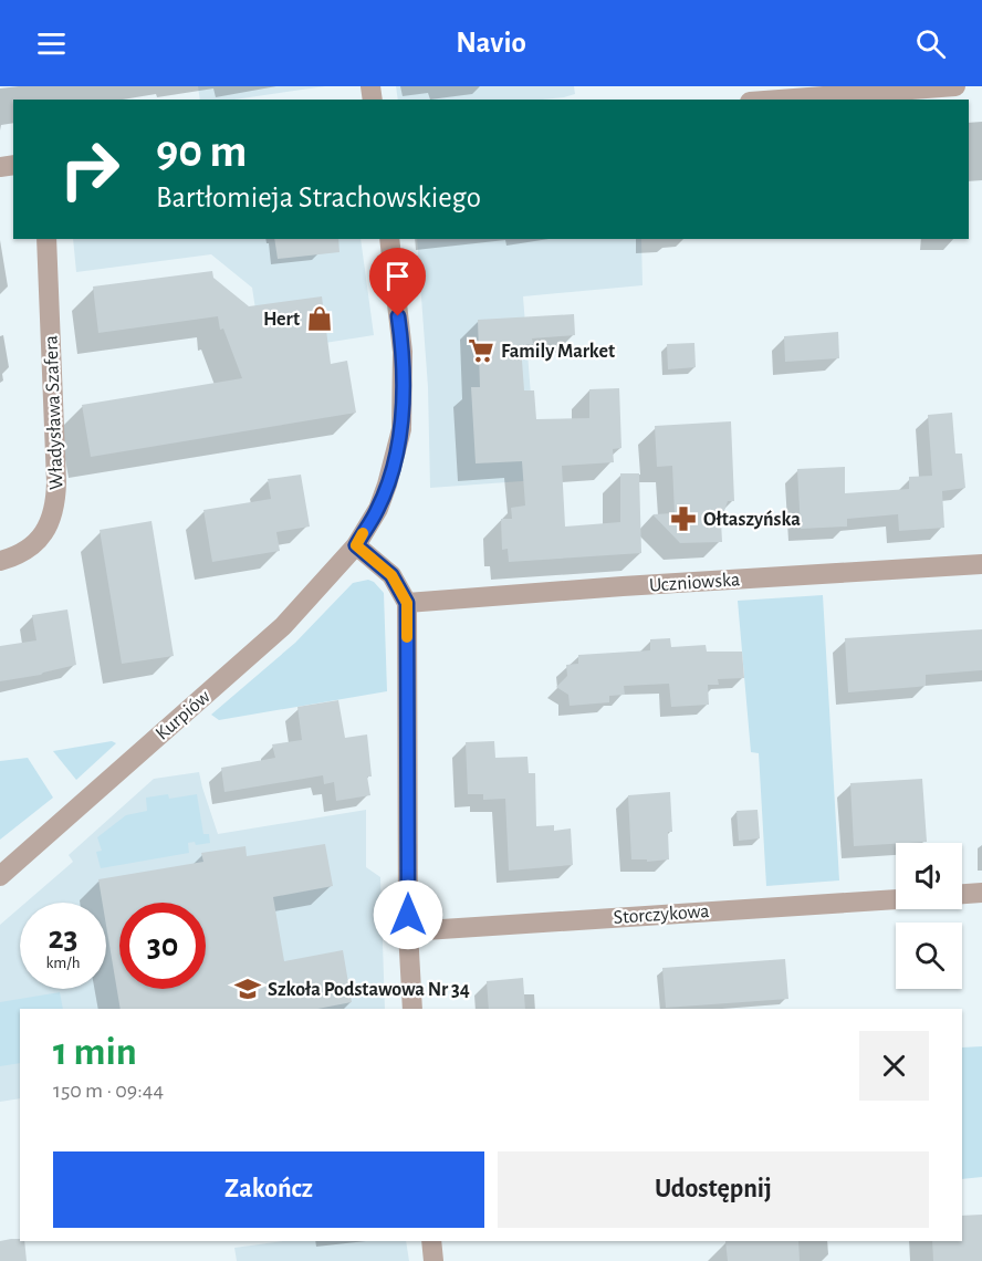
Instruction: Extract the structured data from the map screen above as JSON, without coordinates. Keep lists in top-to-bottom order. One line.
{"streets":{"street":["Władysława Szafera","Uczniowska","Kurpiów","Storczykowa"]},"places":{"shop":["Hert"],"supermarket":["Family Market"],"pharmacy":["Ołtaszyńska"],"school or university":["Szkoła Podstawowa Nr 34"]},"page":{"header":"Navio","turn":["90 m","Bartłomieja Strachowskiego"],"speed":"23 km/h","limit":"30","heading":["1 min","150 m · 09:44"],"buttons":["Zakończ","Udostępnij"]}}
